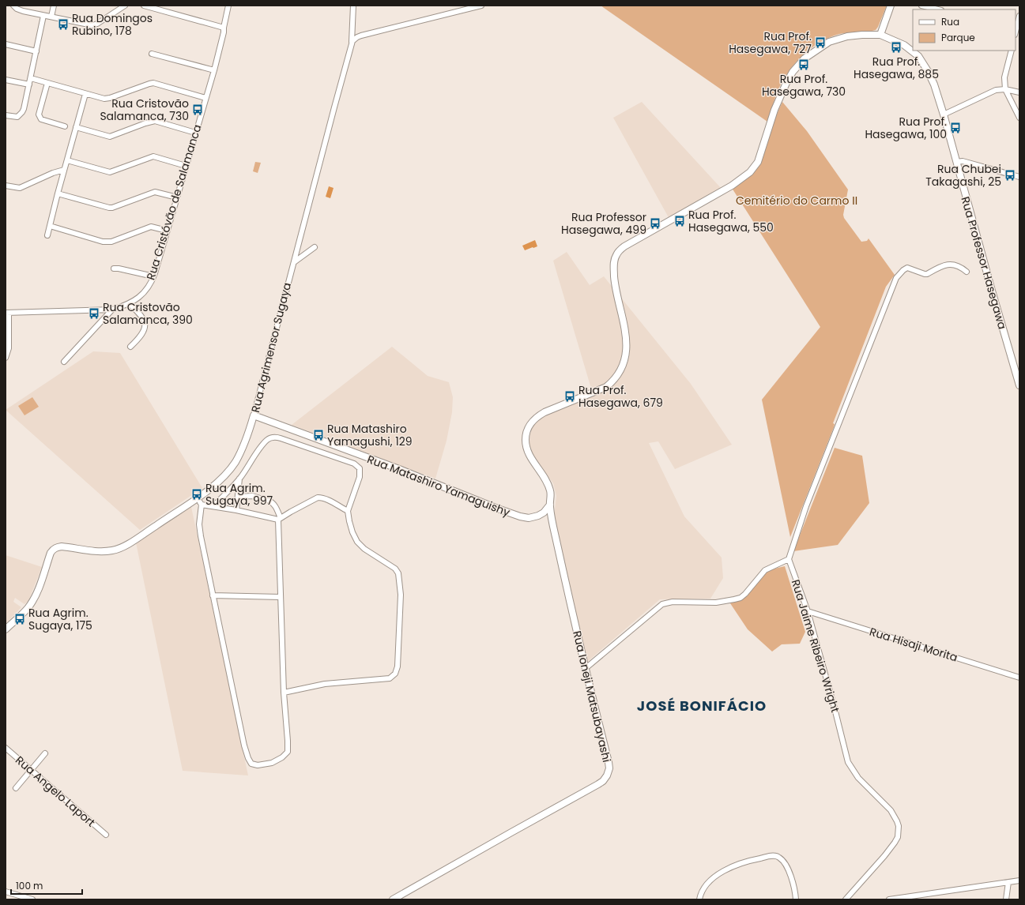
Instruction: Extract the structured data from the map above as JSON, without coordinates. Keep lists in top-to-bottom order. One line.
{"streets":{"main road":["Rua Professor Hasegawa","Rua Agrimensor Sugaya","Rua Matashiro Yamaguishy","Rua Ioneji Matsubayashi"],"street":["Rua Cristóvão de Salamanca","Rua Hisaji Morita","Rua Jaime Ribeiro Wright","Rua Angelo Laport"]},"crossings":[["Rua Professor Hasegawa","Rua Matashiro Yamaguishy"],["Rua Professor Hasegawa","Rua Ioneji Matsubayashi"],["Rua Agrimensor Sugaya","Rua Matashiro Yamaguishy"],["Rua Matashiro Yamaguishy","Rua Ioneji Matsubayashi"],["Rua Hisaji Morita","Rua Jaime Ribeiro Wright"]],"districts":["JOSÉ BONIFÁCIO"],"parks":["Cemitério do Carmo II"],"places":{"bus stop":["Rua Domingos Rubino, 178","Rua Prof. Hasegawa, 727","Rua Prof. Hasegawa, 885","Rua Prof. Hasegawa, 730","Rua Cristovão Salamanca, 730","Rua Prof. Hasegawa, 100","Rua Chubei Takagashi, 25","Rua Prof. Hasegawa, 550","Rua Professor Hasegawa, 499","Rua Cristovão Salamanca, 390","Rua Prof. Hasegawa, 679","Rua Matashiro Yamagushi, 129","Rua Agrim. Sugaya, 997","Rua Agrim. Sugaya, 175"]},"legend":["Rua","Parque"],"scale_bar":"100 m"}
